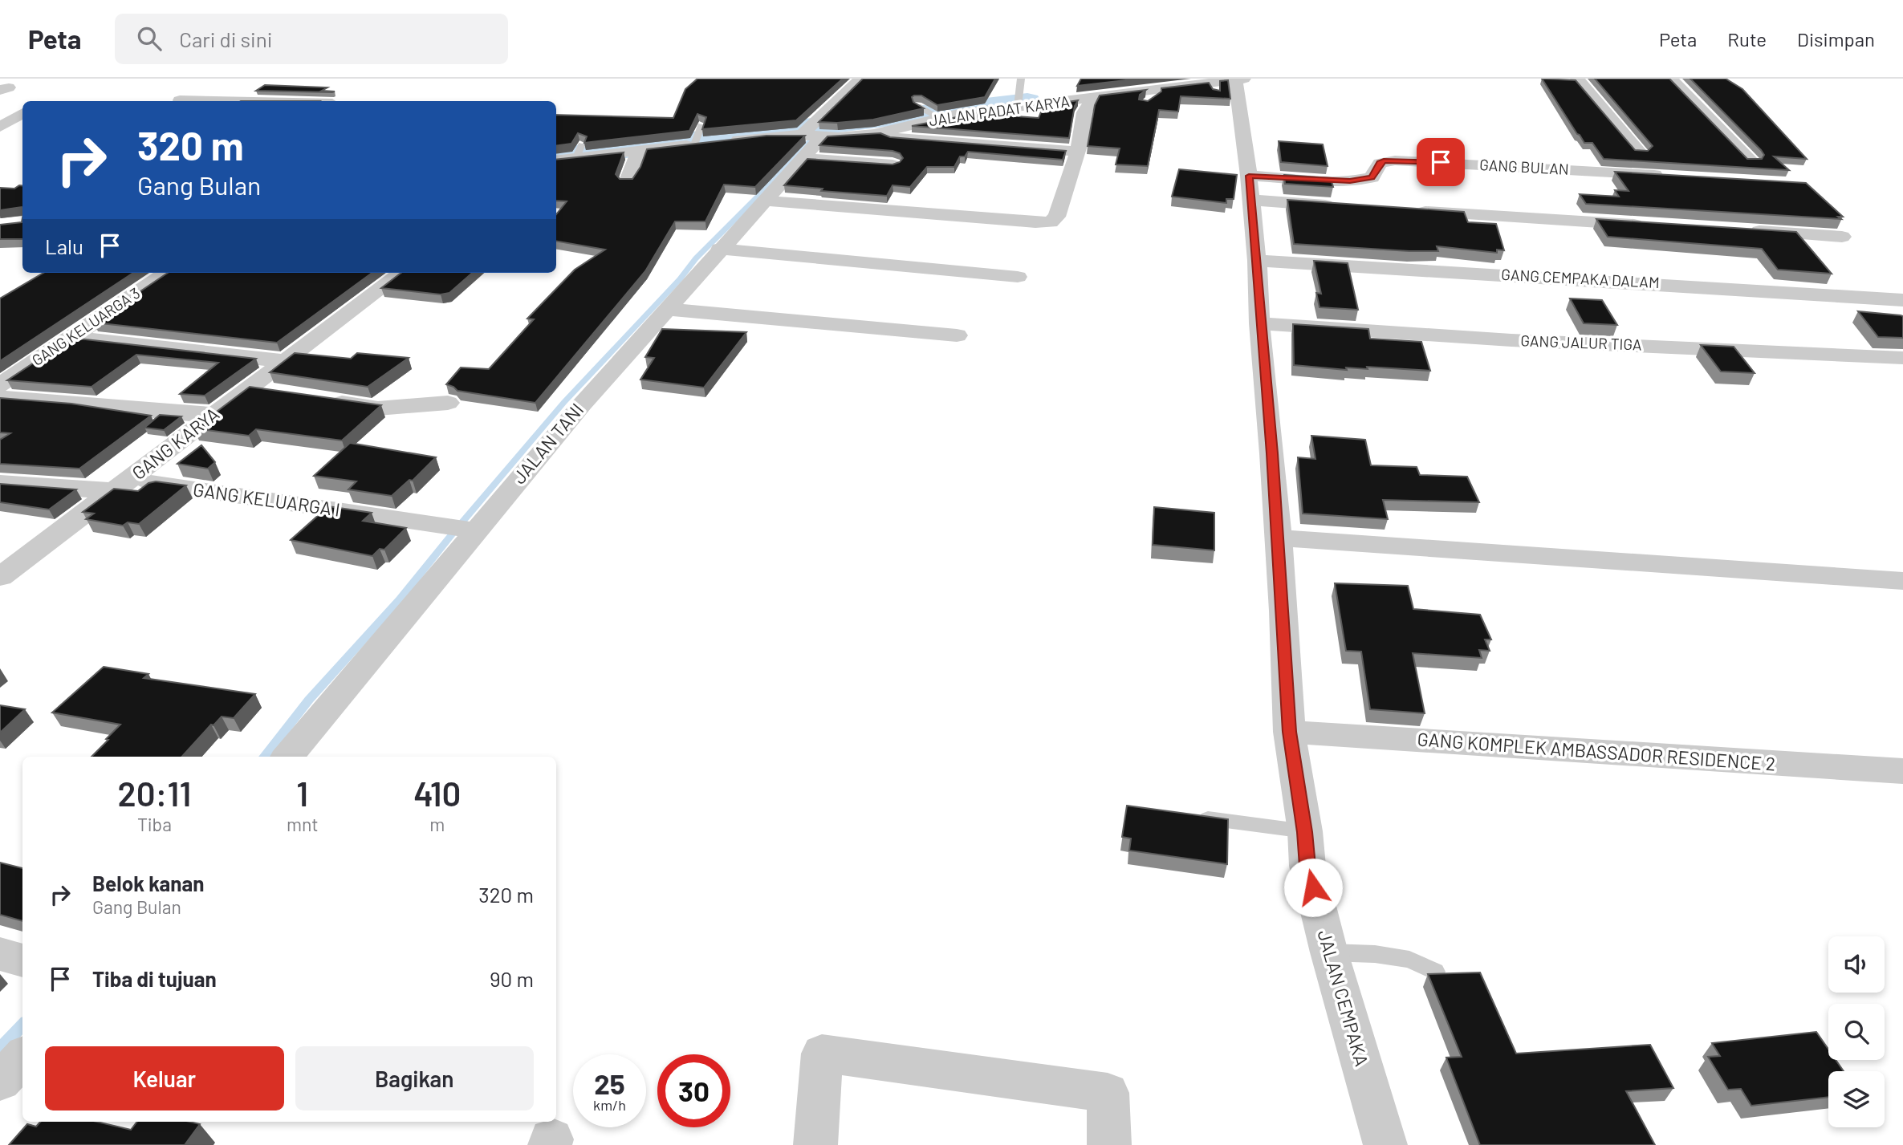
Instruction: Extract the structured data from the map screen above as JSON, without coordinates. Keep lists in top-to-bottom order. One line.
{"streets":{"street":["JALAN PADAT KARYA","GANG BULAN","GANG CEMPAKA DALAM","GANG KELUARGA 3","GANG JALUR TIGA","GANG KARYA","JALAN TANI","GANG KELUARGA I","GANG KOMPLEK AMBASSADOR RESIDENCE 2","JALAN CEMPAKA"]},"crossings":[["JALAN PADAT KARYA","JALAN TANI"],["JALAN PADAT KARYA","JALAN CEMPAKA"],["GANG BULAN","JALAN CEMPAKA"],["GANG CEMPAKA DALAM","JALAN CEMPAKA"],["GANG JALUR TIGA","JALAN CEMPAKA"],["GANG KARYA","GANG KELUARGA I"],["JALAN TANI","GANG KELUARGA I"],["GANG KOMPLEK AMBASSADOR RESIDENCE 2","JALAN CEMPAKA"]],"page":{"header":"Peta","search":"Cari di sini","nav":["Peta","Rute","Disimpan"],"turn":["320 m","Gang Bulan"],"then":"Lalu","eta":["20:11","Tiba","1","mnt","410","m"],"list":[{"name":"Belok kanan","note":"Gang Bulan","value":"320 m"},{"name":"Tiba di tujuan","value":"90 m"}],"buttons":["Keluar","Bagikan"],"speed":"25 km/h","limit":"30"}}
